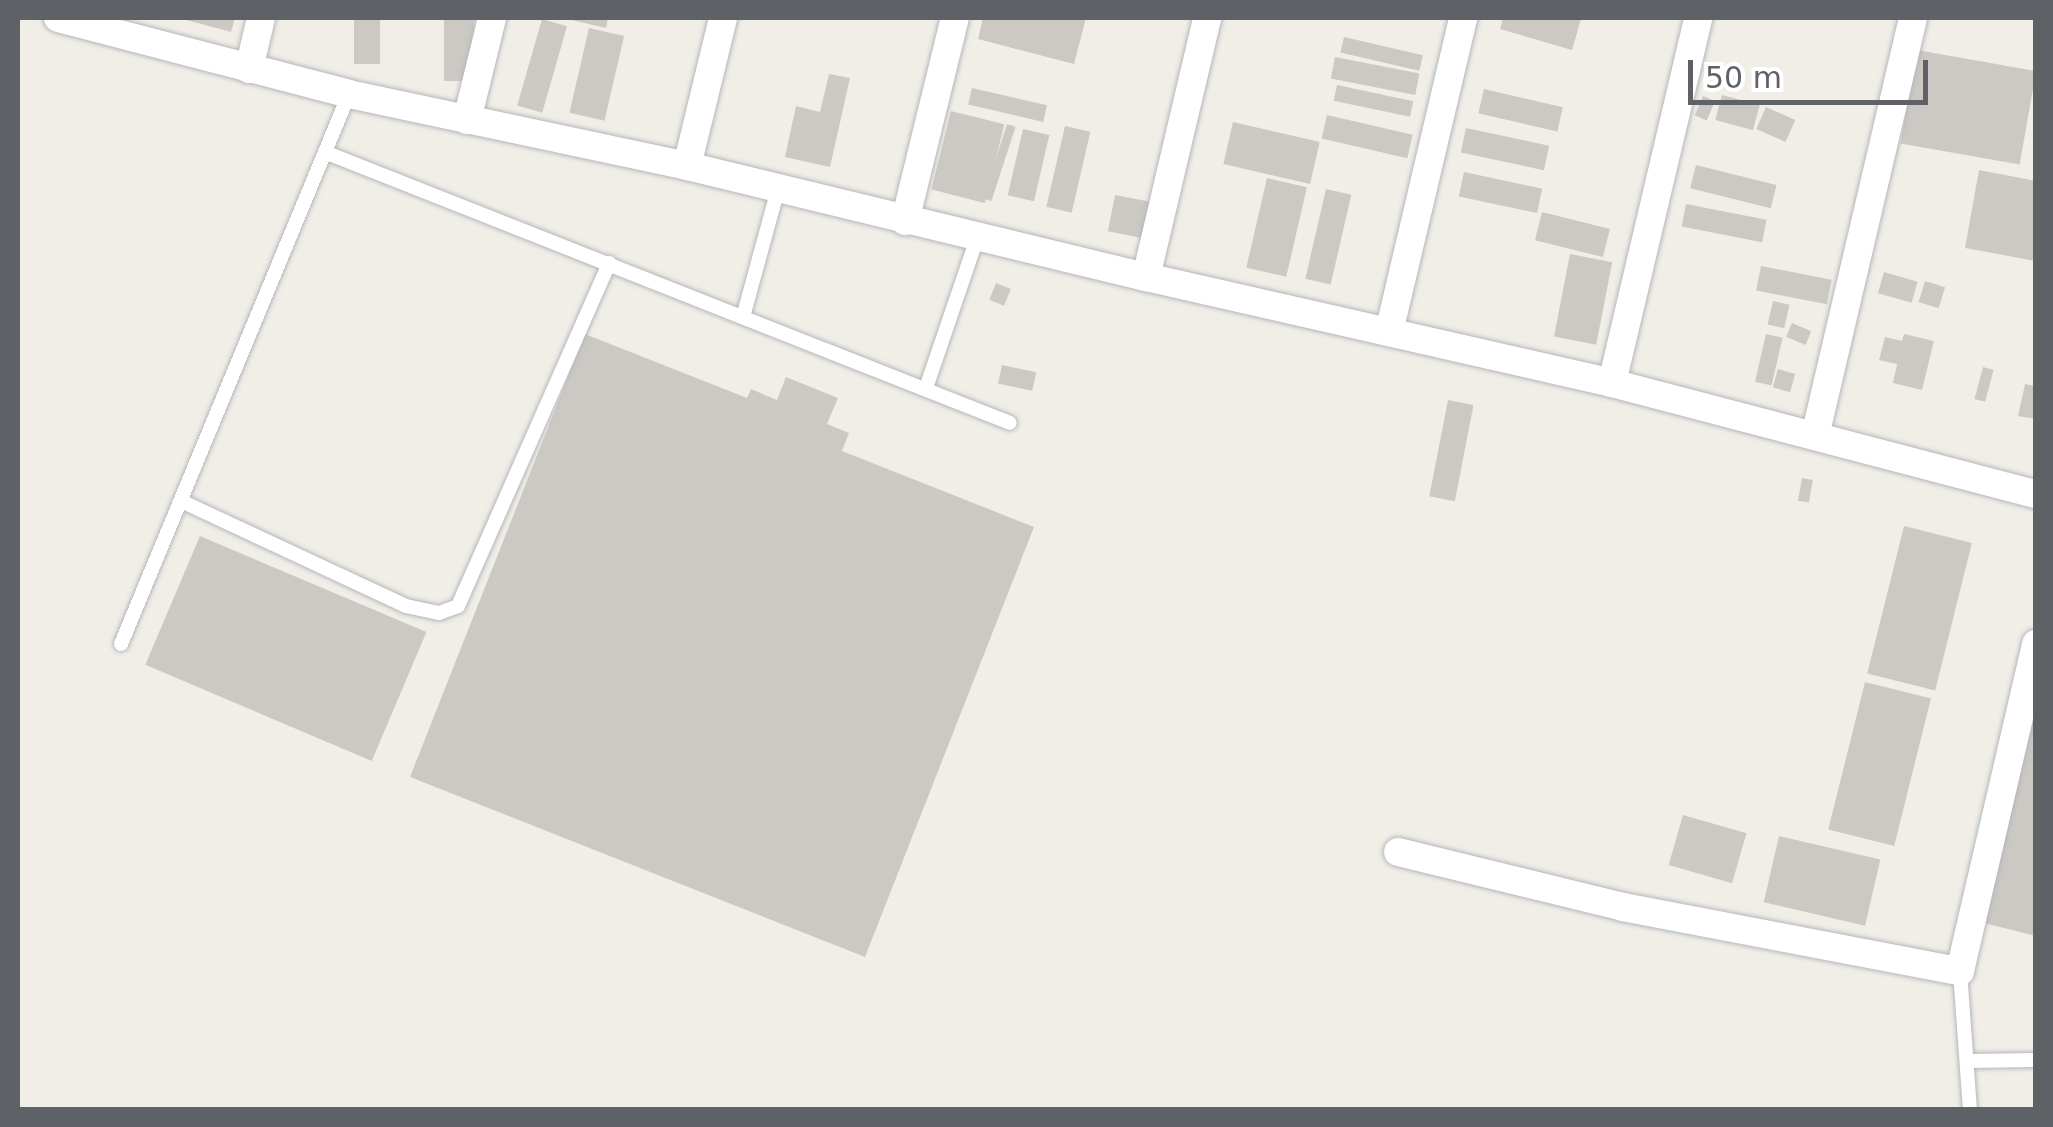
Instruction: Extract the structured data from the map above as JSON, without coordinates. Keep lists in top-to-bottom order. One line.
{"scale_bar":"50 m"}
